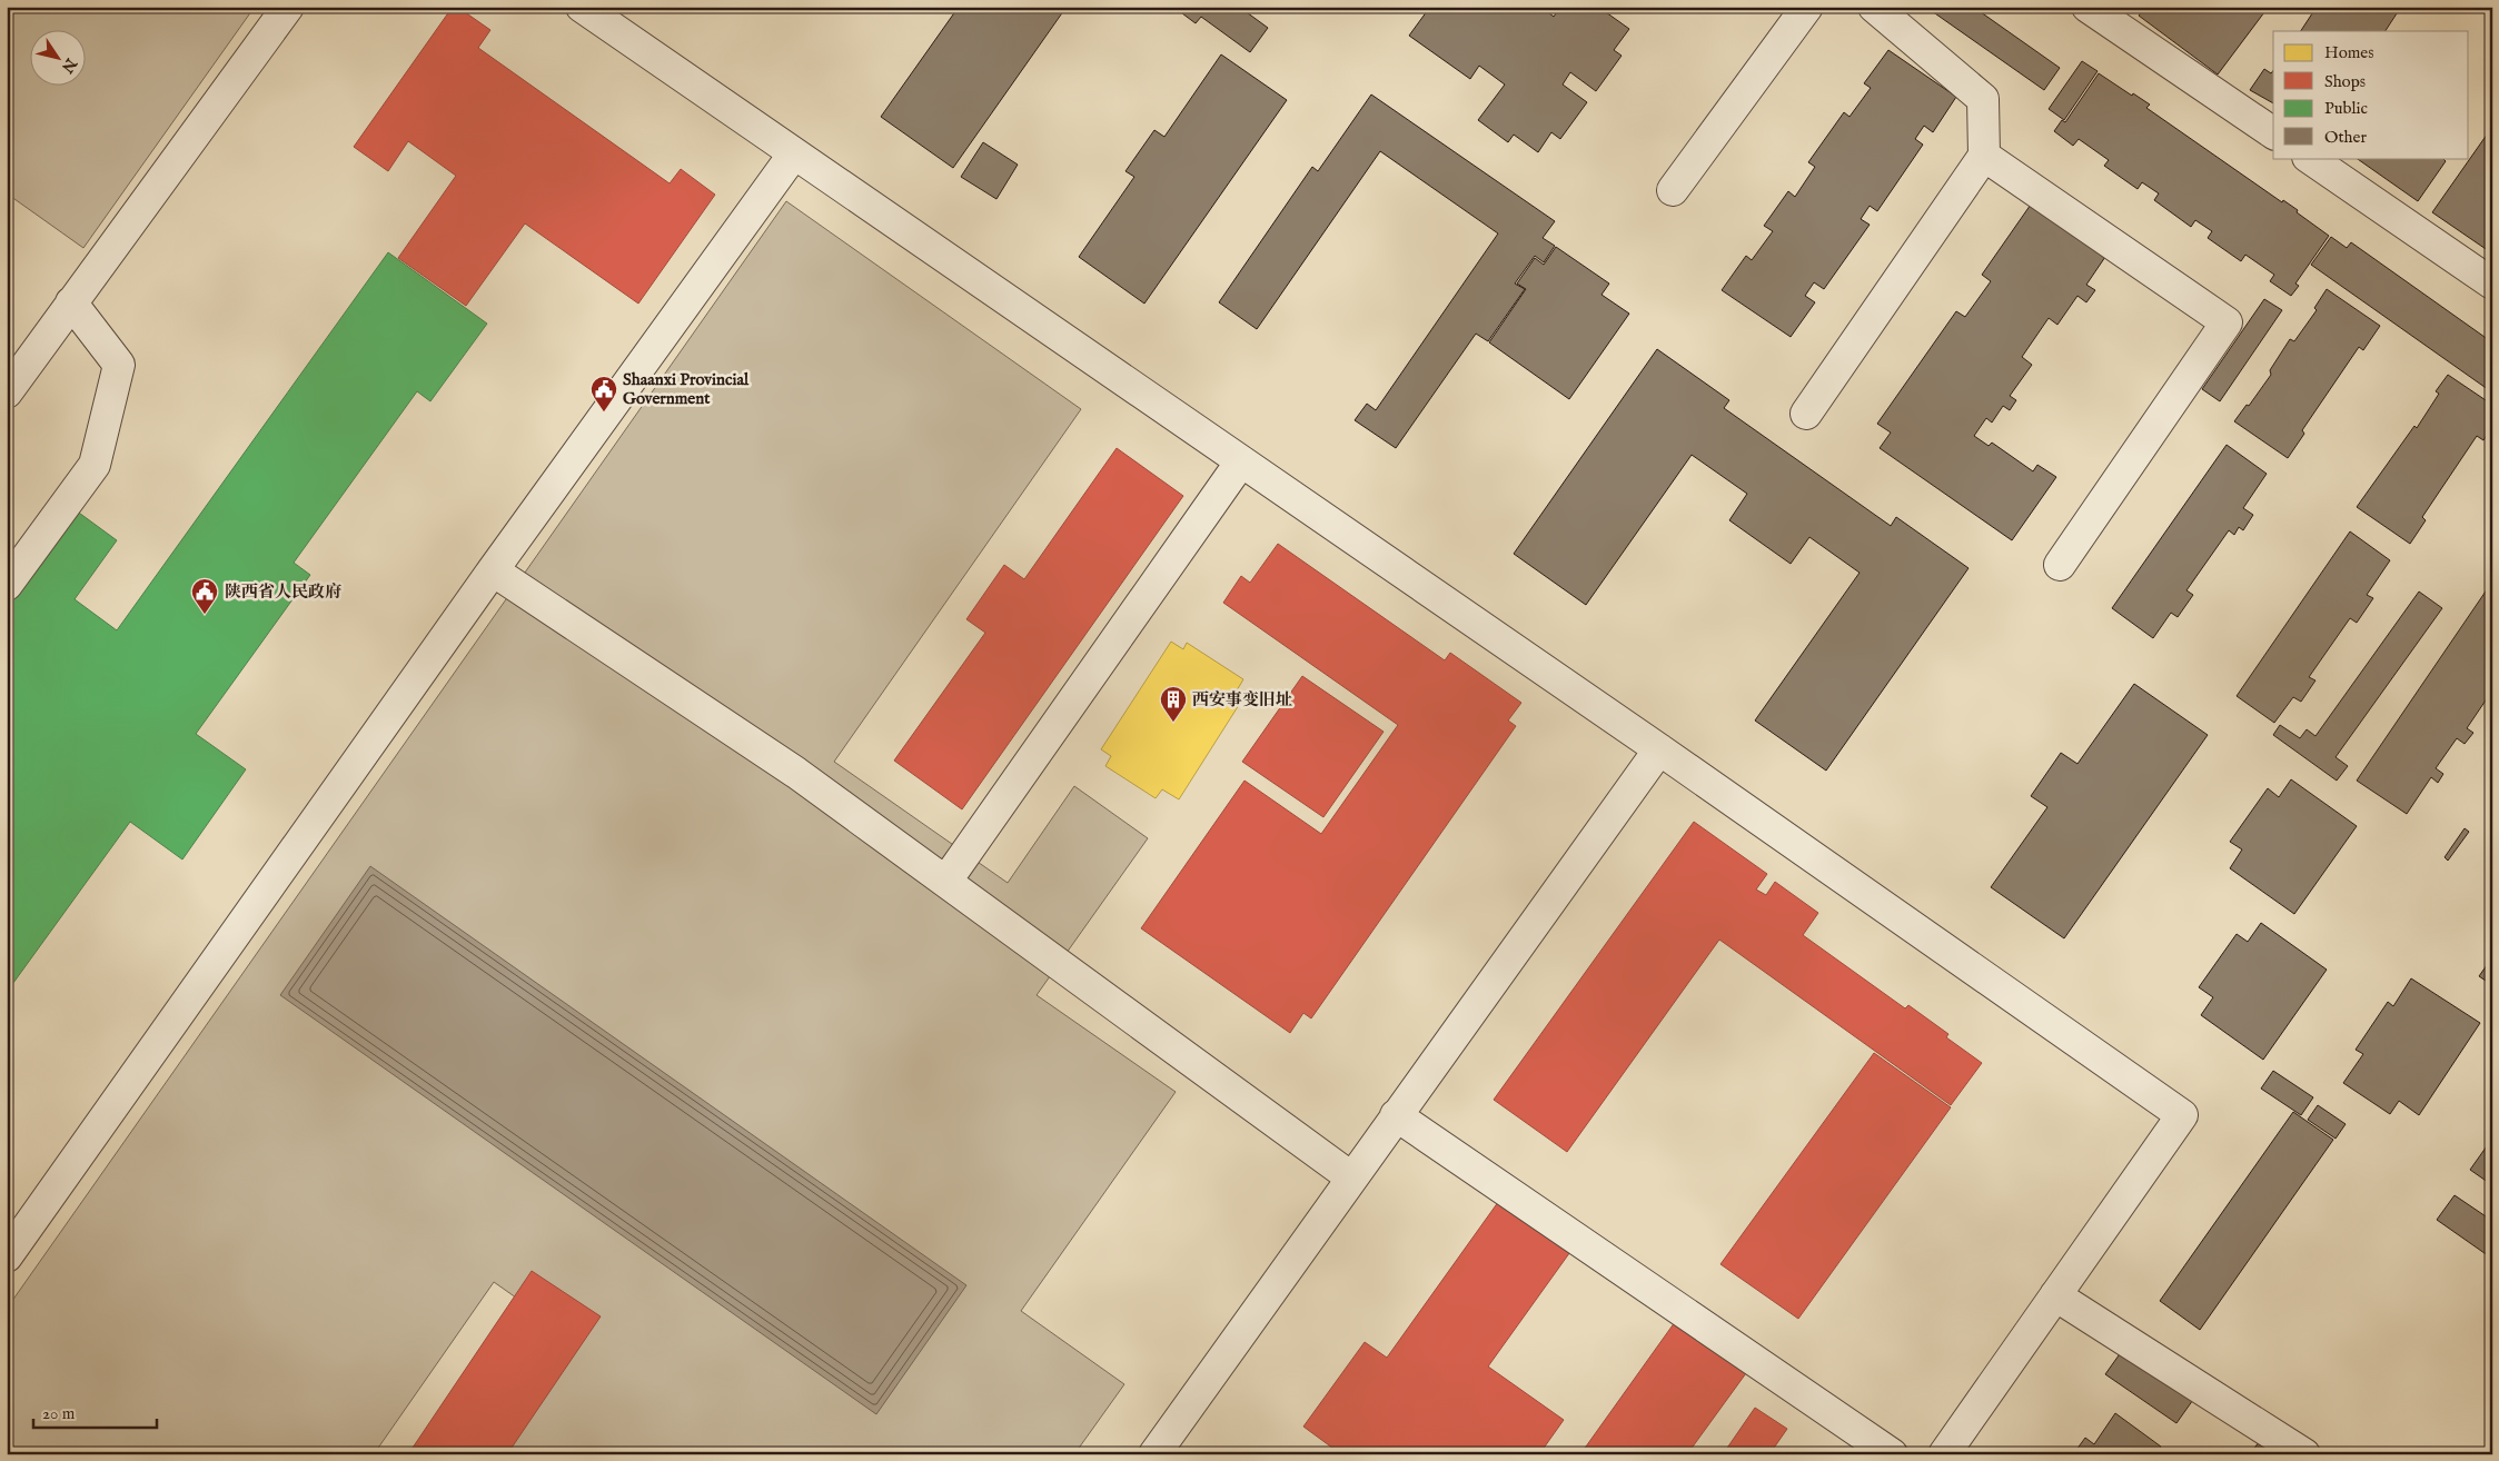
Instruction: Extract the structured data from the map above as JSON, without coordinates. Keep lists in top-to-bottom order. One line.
{"places":{"public building":["Shaanxi Provincial Government","陕西省人民政府"],"building":["西安事变旧址"]},"legend":["Homes","Shops","Public","Other"],"scale_bar":"20 m","north":"bottom right"}
